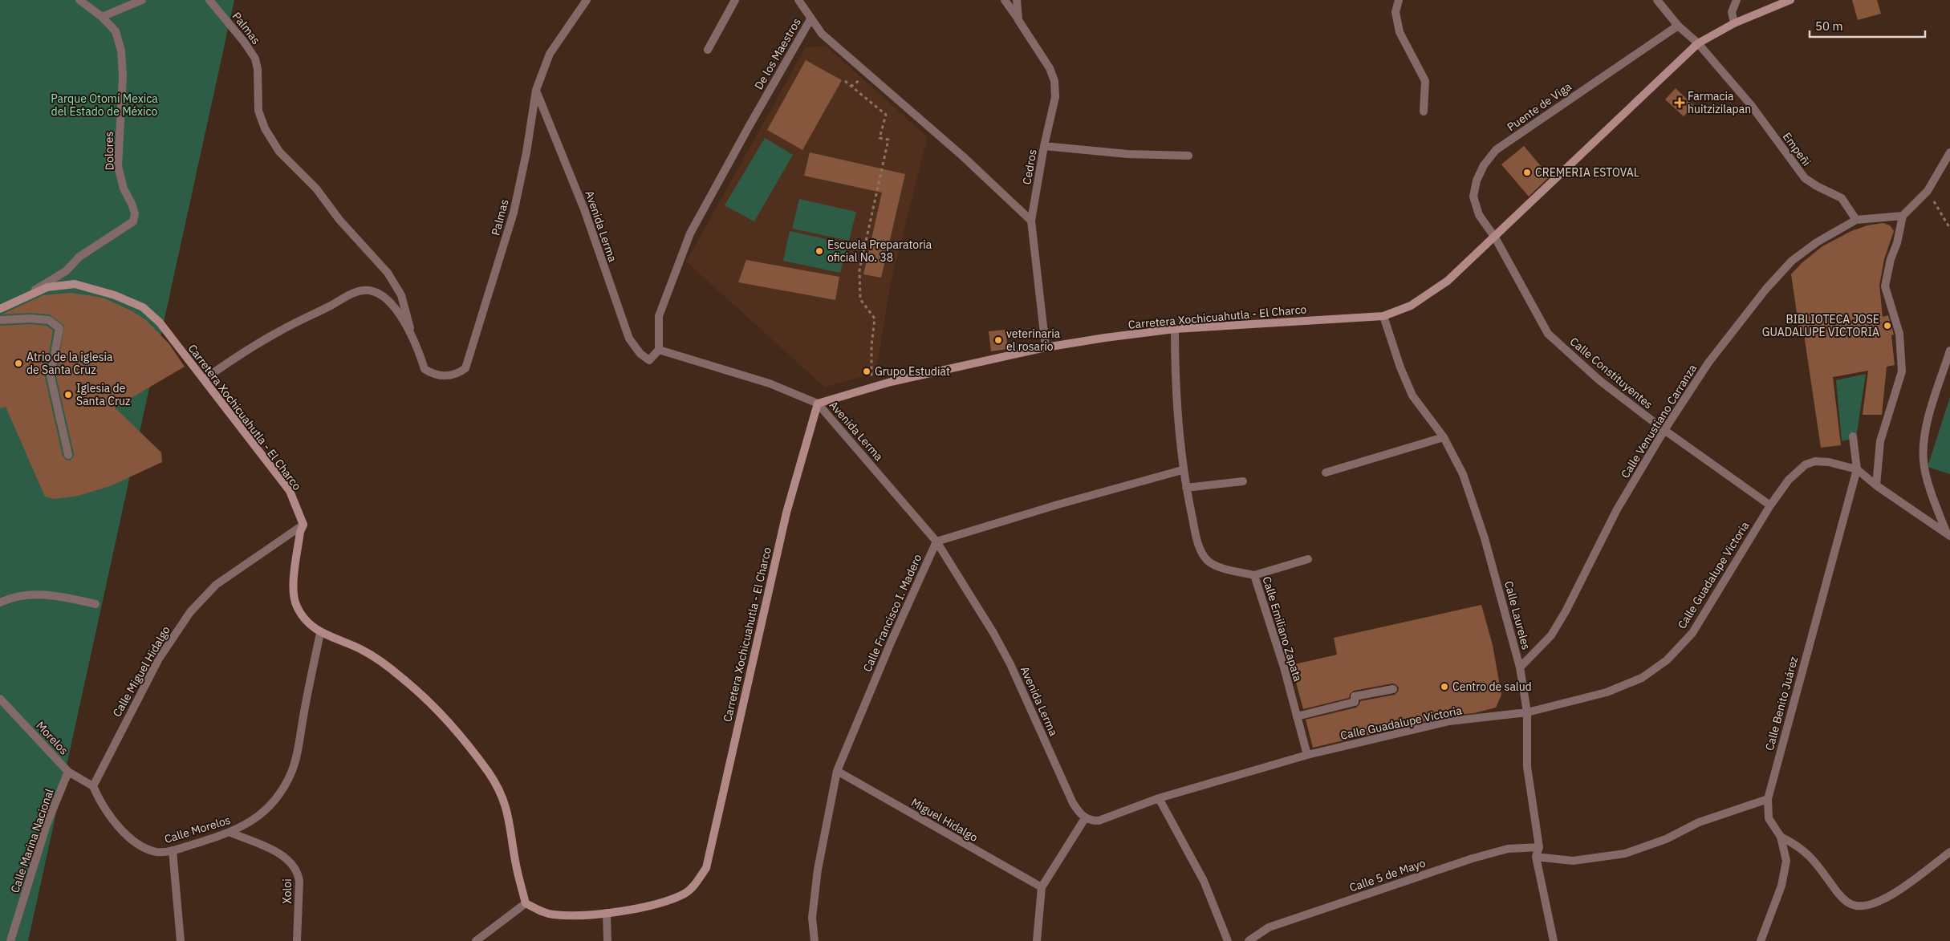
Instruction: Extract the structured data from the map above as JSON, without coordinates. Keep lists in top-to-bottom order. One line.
{"streets":{"main road":["Carretera Xochicuahutla - El Charco"],"street":["Palmas","De los Maestros","Puente de Viga","Empeñi","Dolores","Cedros","Avenida Lerma","Calle Constituyentes","Calle Venustiano Carranza","Calle Guadalupe Victoria","Calle Francisco I. Madero","Calle Laureles","Calle Emiliano Zapata","Calle Miguel Hidalgo","Calle Benito Juárez","Morelos","Miguel Hidalgo","Calle Morelos","Calle Marina Nacional","Calle 5 de Mayo","Xoloi"]},"crossings":[["Palmas","Avenida Lerma"],["Palmas","Carretera Xochicuahutla - El Charco"],["De los Maestros","Cedros"],["De los Maestros","Avenida Lerma"],["Puente de Viga","Empeñi"],["Puente de Viga","Carretera Xochicuahutla - El Charco"],["Puente de Viga","Calle Constituyentes"],["Empeñi","Carretera Xochicuahutla - El Charco"],["Empeñi","Calle Venustiano Carranza"],["Dolores","Carretera Xochicuahutla - El Charco"],["Cedros","Carretera Xochicuahutla - El Charco"],["Avenida Lerma","Carretera Xochicuahutla - El Charco"],["Avenida Lerma","Calle Guadalupe Victoria"],["Avenida Lerma","Calle Francisco I. Madero"],["Carretera Xochicuahutla - El Charco","Calle Constituyentes"],["Carretera Xochicuahutla - El Charco","Calle Laureles"],["Carretera Xochicuahutla - El Charco","Calle Emiliano Zapata"],["Carretera Xochicuahutla - El Charco","Calle Miguel Hidalgo"],["Calle Constituyentes","Calle Venustiano Carranza"],["Calle Constituyentes","Calle Guadalupe Victoria"],["Calle Venustiano Carranza","Calle Laureles"],["Calle Guadalupe Victoria","Calle Laureles"],["Calle Guadalupe Victoria","Calle Emiliano Zapata"],["Calle Guadalupe Victoria","Calle Benito Juárez"],["Calle Francisco I. Madero","Miguel Hidalgo"],["Calle Laureles","Calle 5 de Mayo"],["Calle Miguel Hidalgo","Morelos"],["Calle Miguel Hidalgo","Calle Morelos"],["Morelos","Calle Morelos"],["Morelos","Calle Marina Nacional"],["Calle Morelos","Xoloi"]],"parks":["Parque Otomí Mexica del Estado de México"],"places":{"health":["Farmacia huitzizilapan"],"other":["CREMERIA ESTOVAL","Escuela Preparatoria oficial No. 38","BIBLIOTECA JOSE GUADALUPE VICTORIA","veterinaria el rosario","Atrio de la iglesia de Santa Cruz","Grupo Estudiat","Iglesia de Santa Cruz","Centro de salud"]},"scale_bar":"50 m"}
